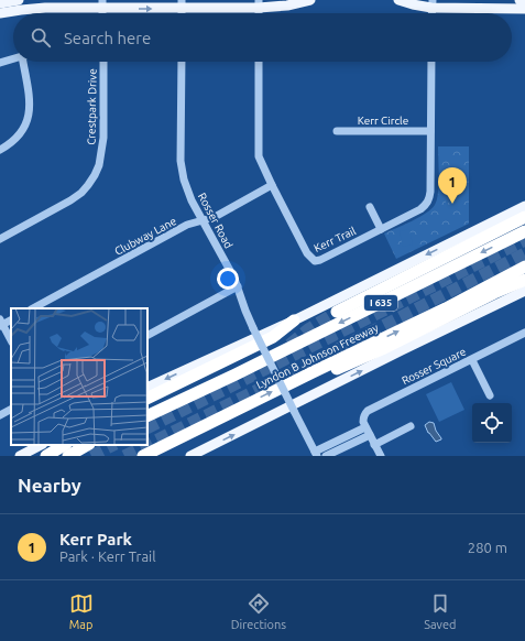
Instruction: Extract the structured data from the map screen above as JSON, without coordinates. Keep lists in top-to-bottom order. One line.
{"streets":{"highway":["I 635","Lyndon B Johnson Freeway"],"street":["Crestpark Drive","Kerr Circle","Rosser Road","Clubway Lane","Kerr Trail","Rosser Square"]},"crossings":[["Kerr Circle","Kerr Trail"],["Rosser Road","Clubway Lane"],["Clubway Lane","Kerr Trail"]],"page":{"search":"Search here","pins":"1","heading":"Nearby","list":[{"mark":"1","name":"Kerr Park","note":"Park · Kerr Trail","value":"280 m"}],"nav":["Map","Directions","Saved"]}}
